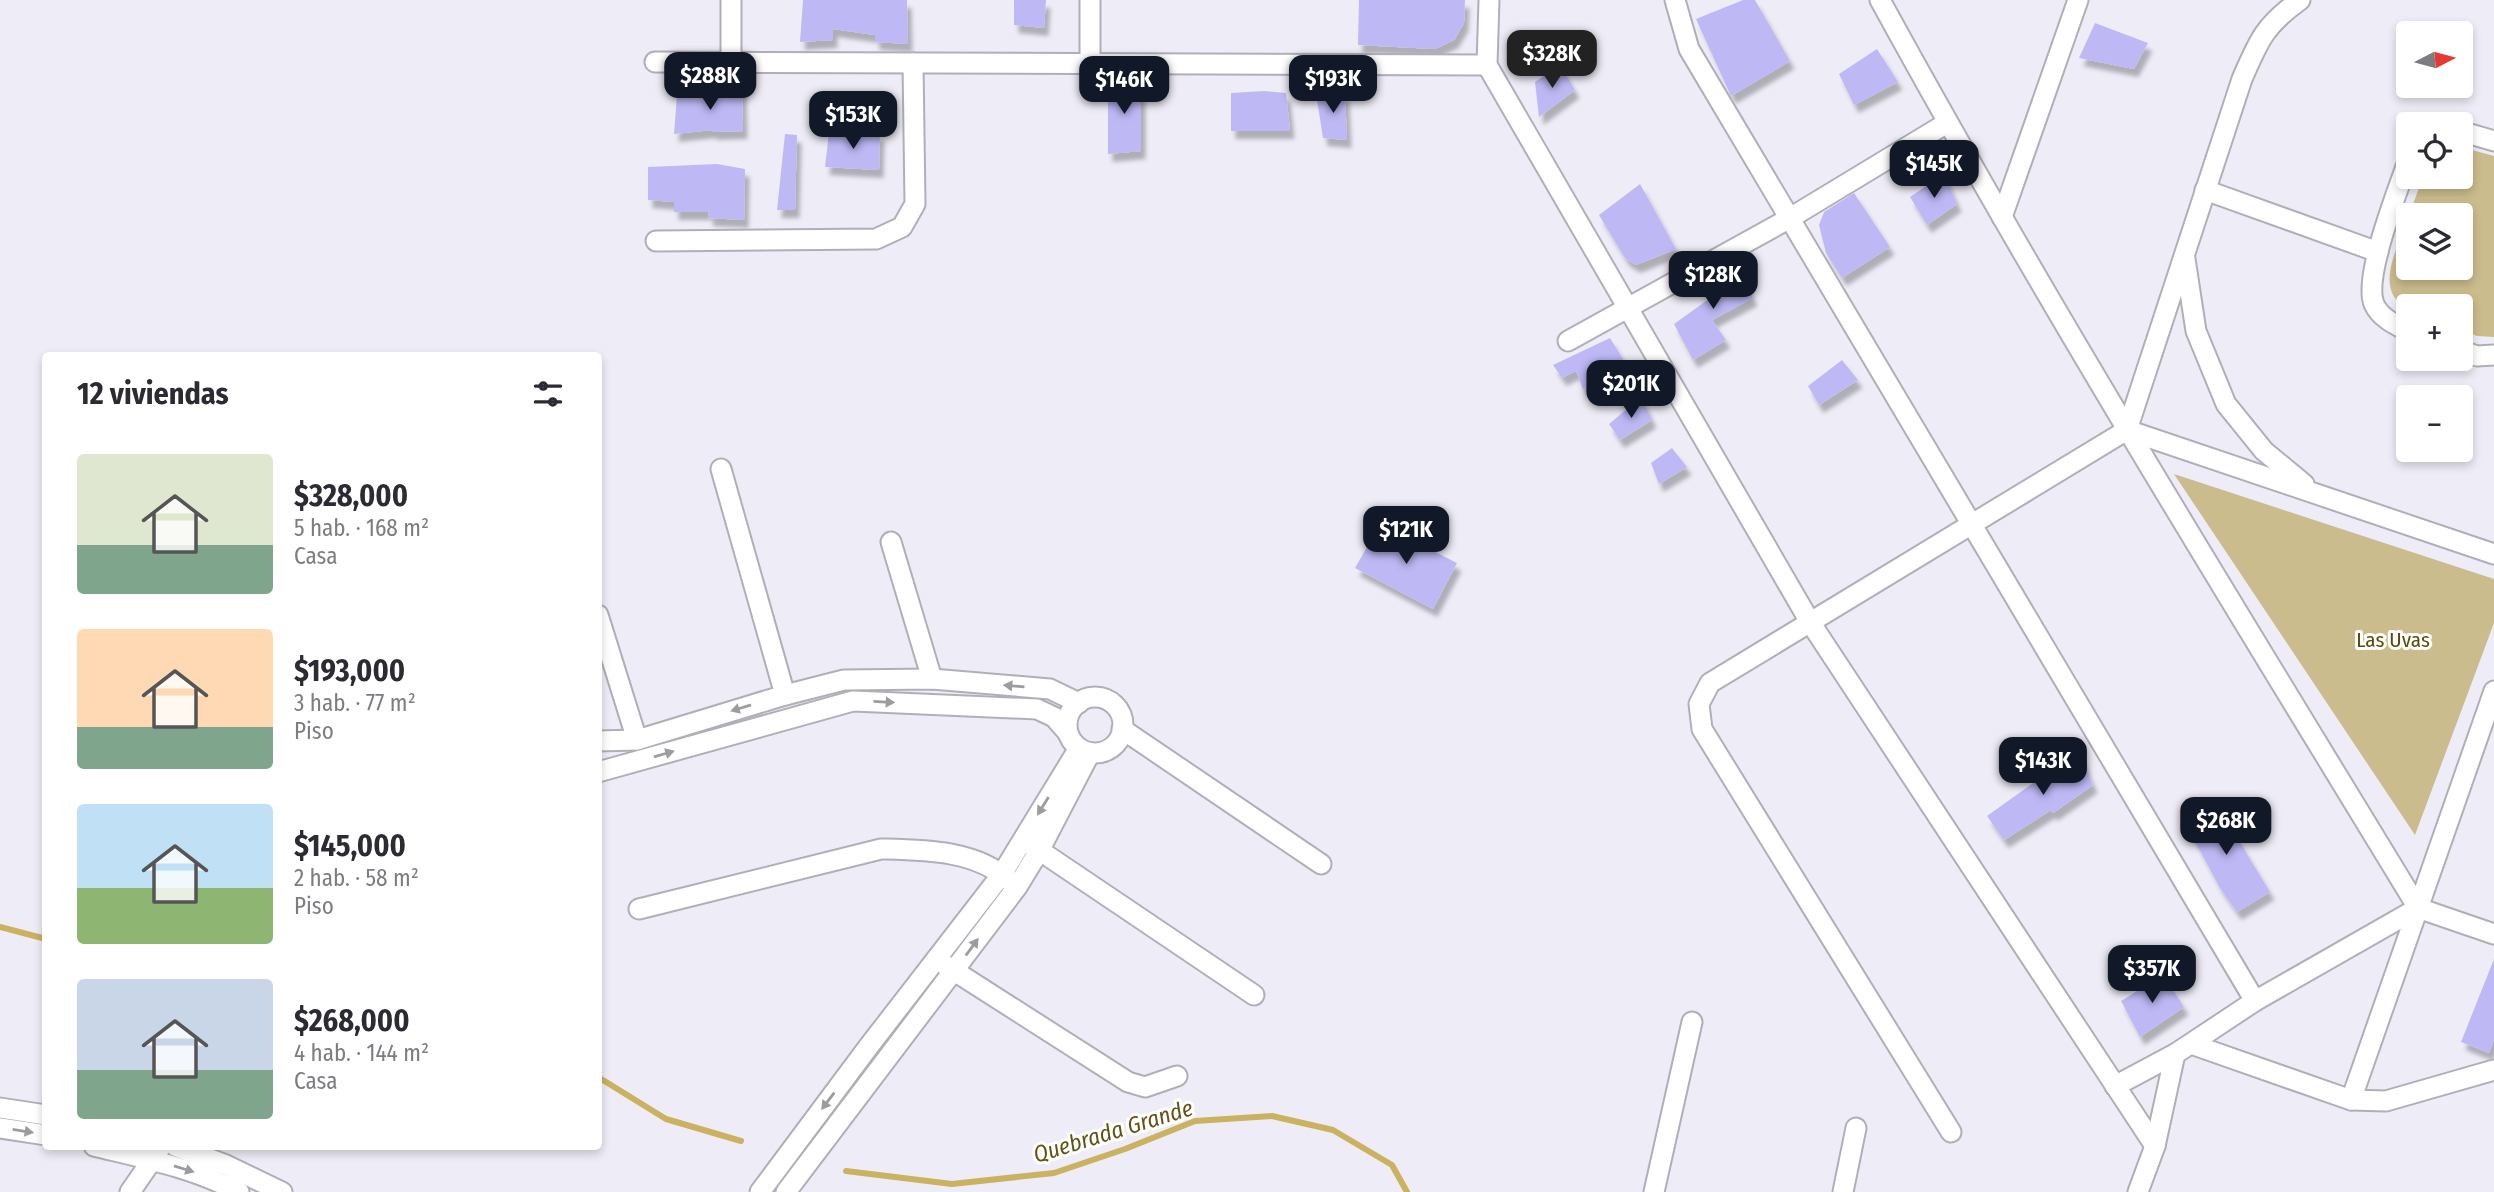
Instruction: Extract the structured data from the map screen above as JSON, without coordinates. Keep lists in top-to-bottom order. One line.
{"water":["Quebrada Grande"],"parks":["Las Uvas"],"north":"right","page":{"map_buttons":["+","−"],"price":["$328K","$288K","$193K","$146K","$153K","$145K","$128K","$201K","$121K","$143K","$268K","$357K"],"heading":"12 viviendas","list":[{"name":"$328,000","note":"5 hab. · 168 m² · Casa"},{"name":"$193,000","note":"3 hab. · 77 m² · Piso"},{"name":"$145,000","note":"2 hab. · 58 m² · Piso"},{"name":"$268,000","note":"4 hab. · 144 m² · Casa"}]}}
